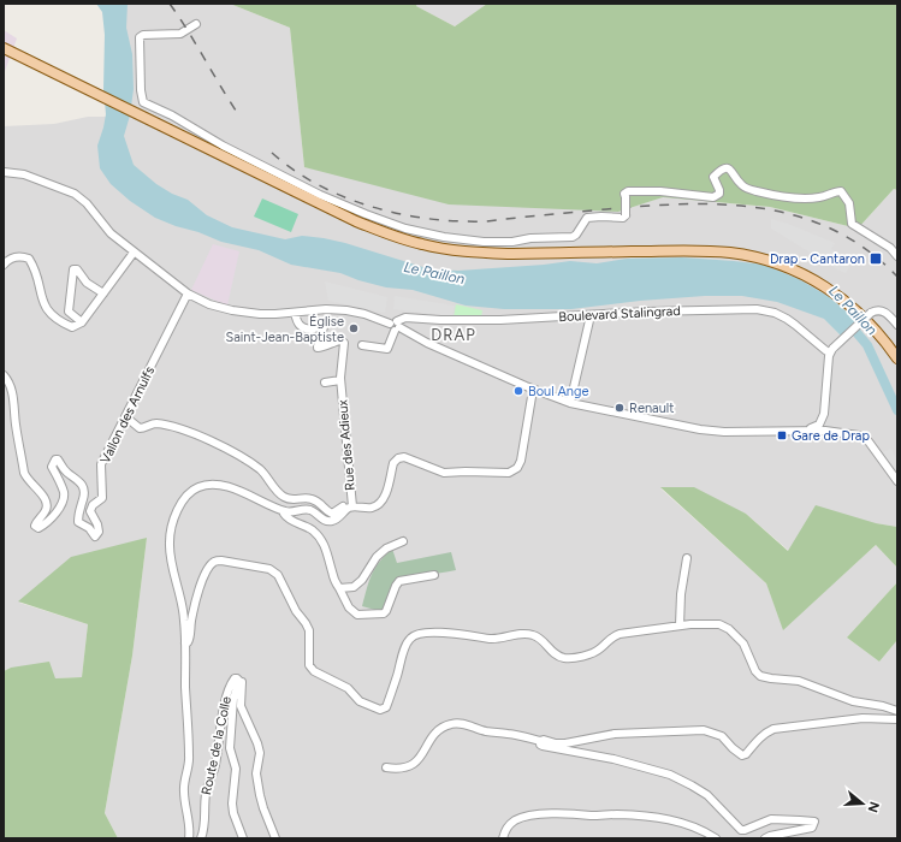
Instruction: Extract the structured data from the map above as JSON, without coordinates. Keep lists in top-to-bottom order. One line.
{"streets":{"street":["Boulevard Stalingrad","Vallon des Arnulfs","Rue des Adieux","Route de la Colle"]},"districts":["DRAP"],"water":["Le Paillon"],"places":{"transit":["Drap - Cantaron","Gare de Drap"],"other":["Église Saint-Jean-Baptiste","Boul Ange","Renault"]},"north":"right"}
